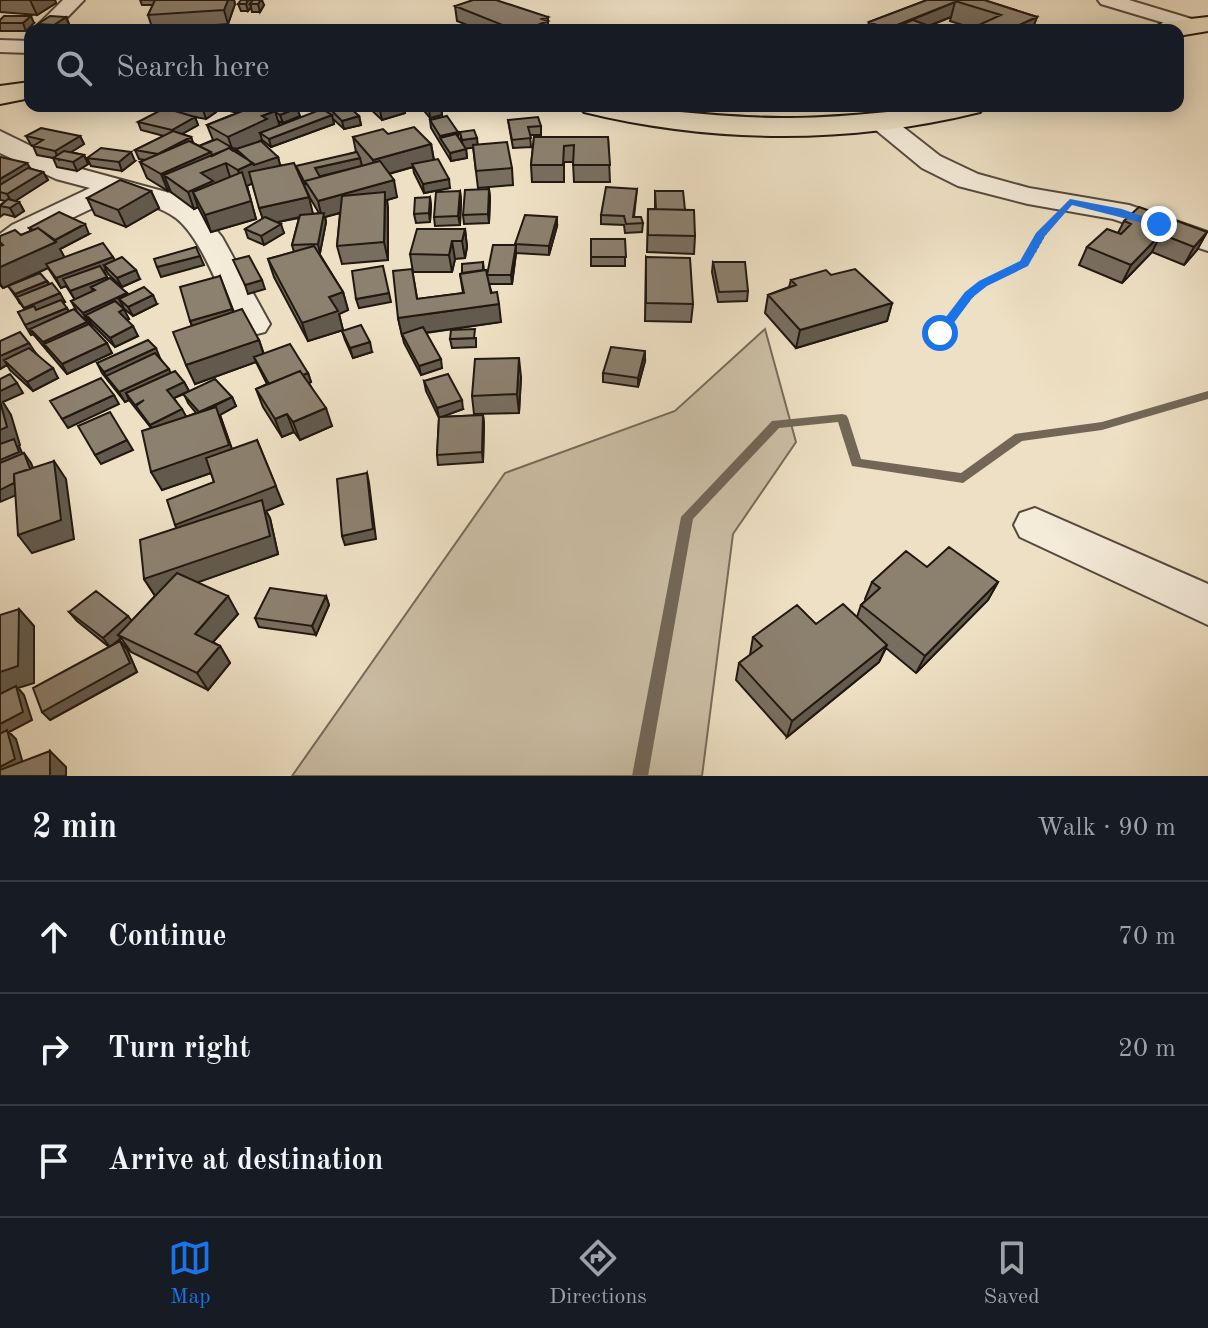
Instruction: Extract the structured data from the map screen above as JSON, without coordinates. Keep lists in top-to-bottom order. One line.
{"page":{"search":"Search here","heading":["2 min","Walk · 90 m"],"list":[["Continue","70 m"],["Turn right","20 m"],"Arrive at destination"],"nav":["Map","Directions","Saved"]}}
